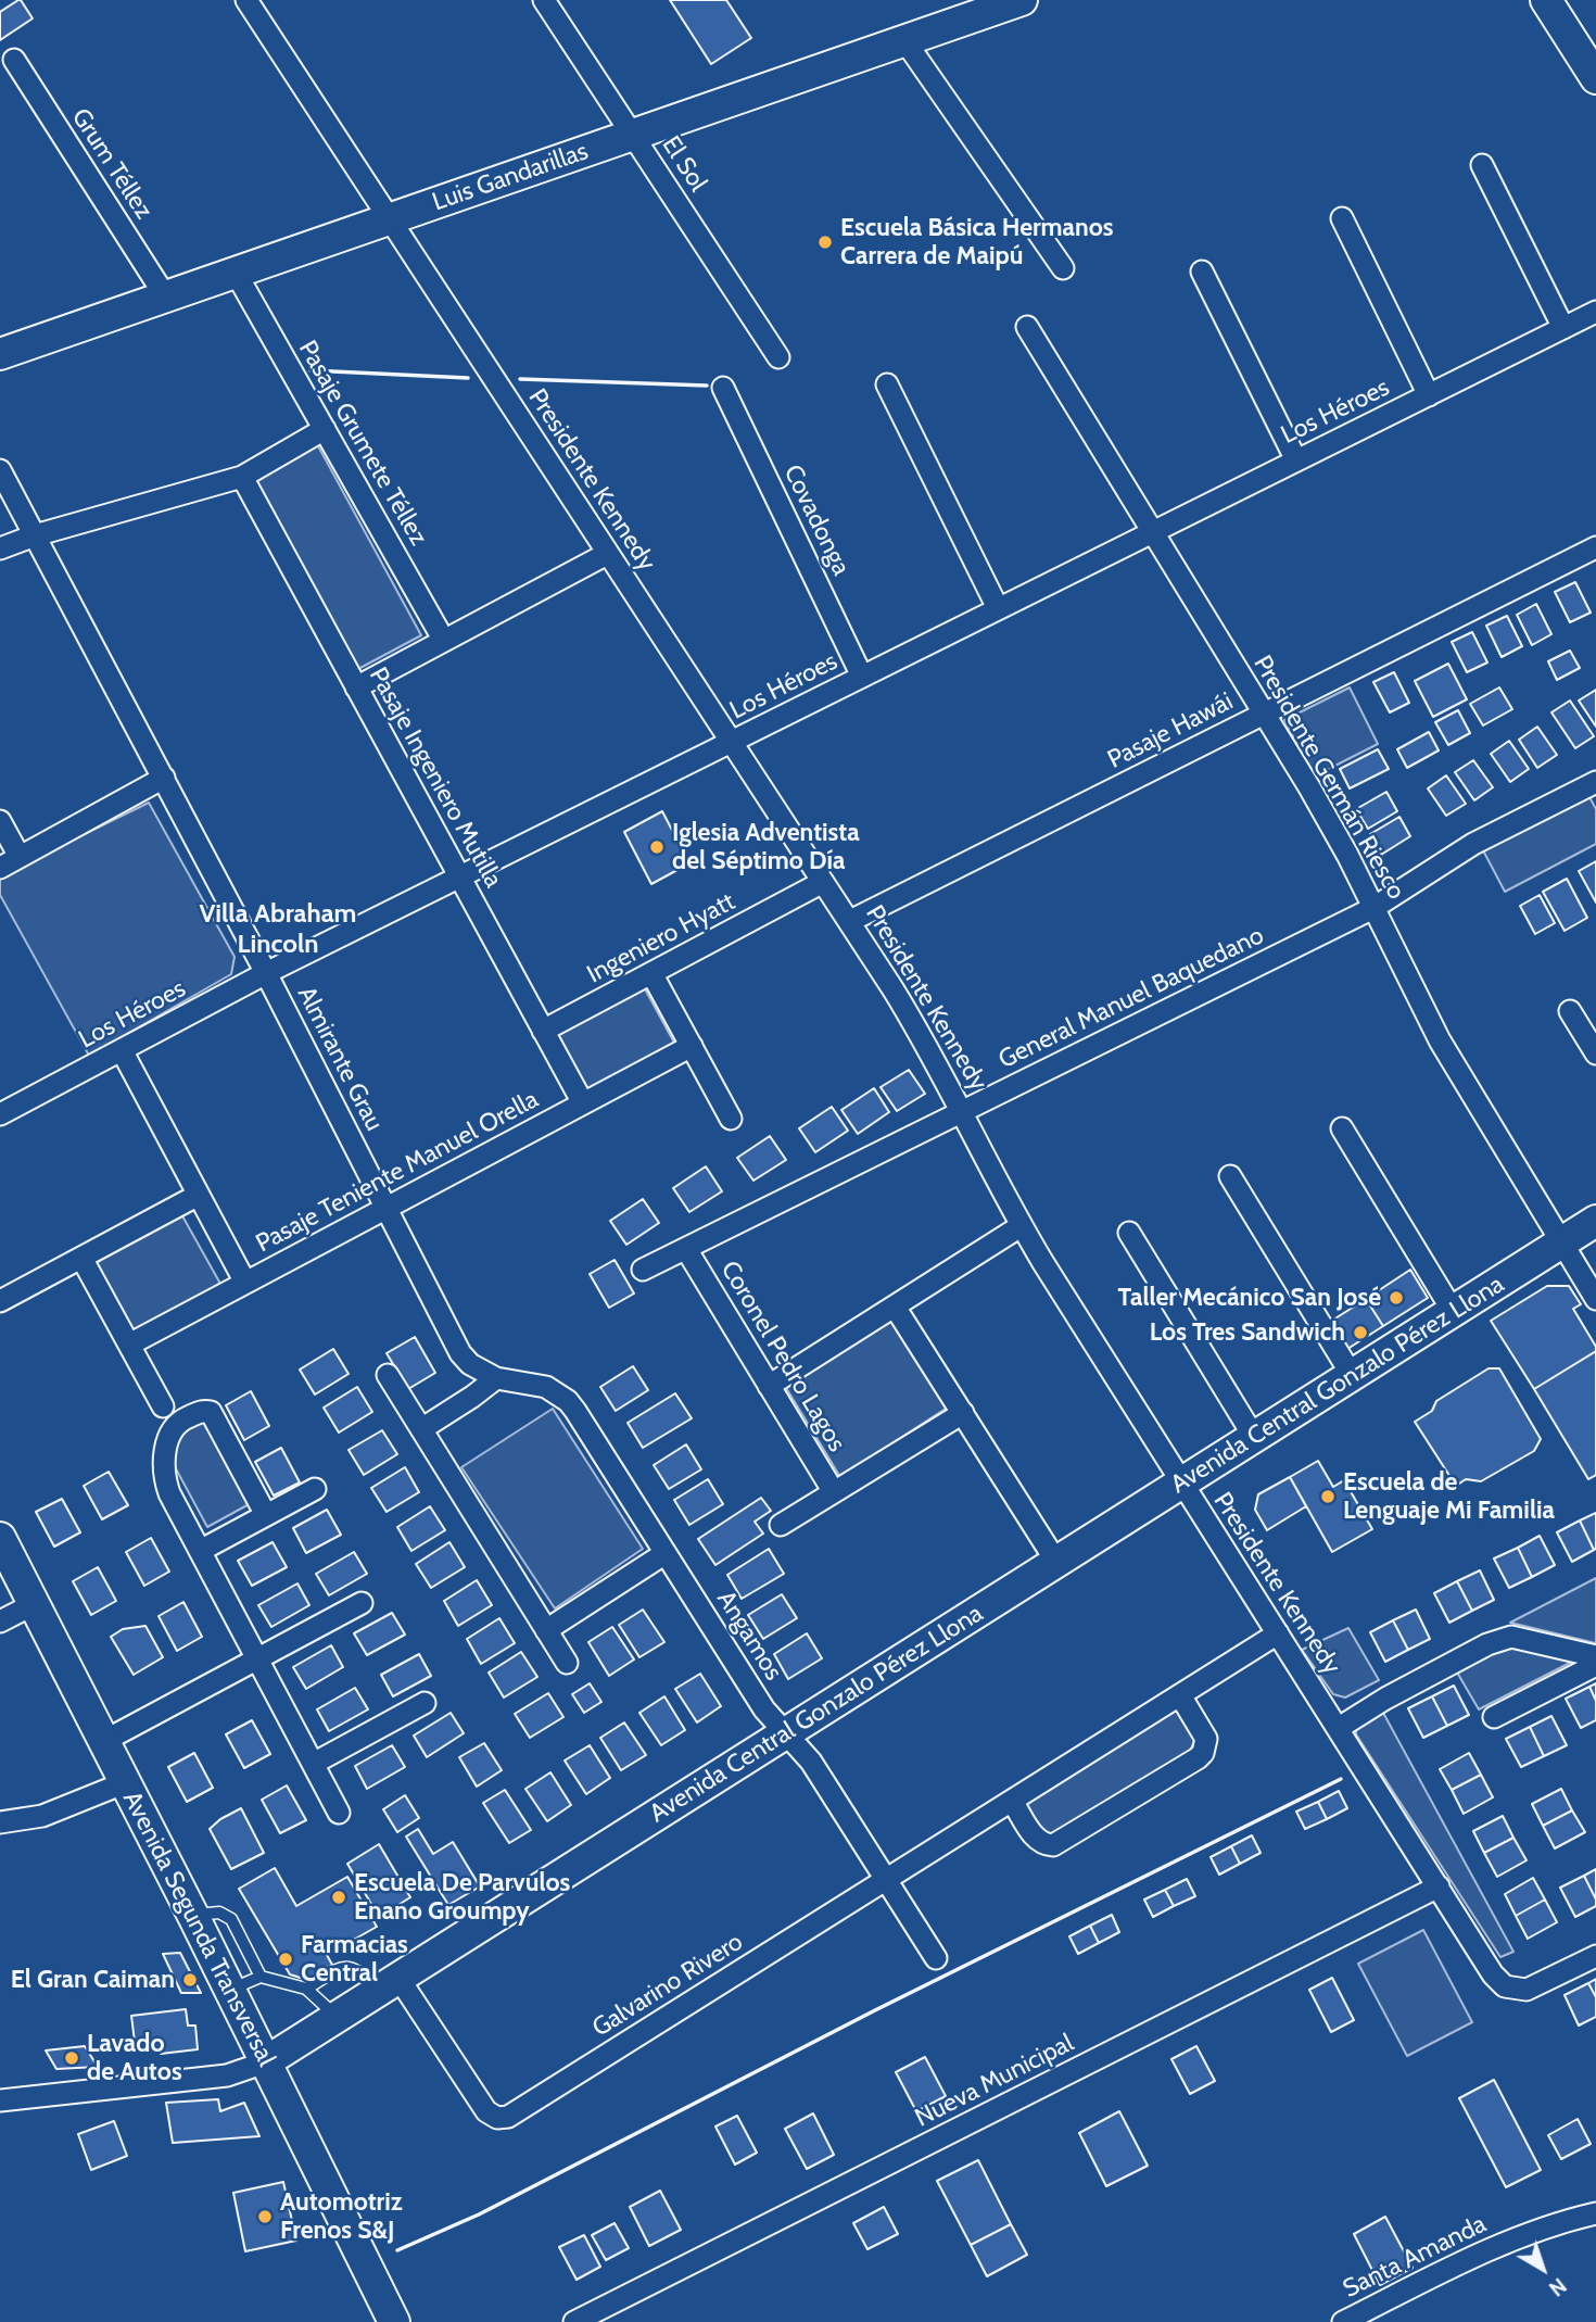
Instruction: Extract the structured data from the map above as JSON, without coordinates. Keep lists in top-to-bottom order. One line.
{"streets":{"street":["Grum Téllez","El Sol","Luis Gandarillas","Los Héroes","Pasaje Grumete Téllez","Presidente Kennedy","Covadonga","Pasaje Hawái","Pasaje Ingeniero Mutilla","Presidente Germán Riesco","Ingeniero Hyatt","General Manuel Baquedano","Almirante Grau","Pasaje Teniente Manuel Orella","Coronel Pedro Lagos","Avenida Central Gonzalo Pérez Llona","Angamos","Avenida Segunda Transversal","Galvarino Rivero","Nueva Municipal","Santa Amanda"]},"crossings":[["Grum Téllez","Luis Gandarillas"],["El Sol","Luis Gandarillas"],["Luis Gandarillas","Pasaje Grumete Téllez"],["Luis Gandarillas","Presidente Kennedy"],["Los Héroes","Presidente Kennedy"],["Los Héroes","Covadonga"],["Los Héroes","Pasaje Ingeniero Mutilla"],["Los Héroes","Presidente Germán Riesco"],["Los Héroes","Almirante Grau"],["Presidente Kennedy","Pasaje Hawái"],["Presidente Kennedy","Ingeniero Hyatt"],["Presidente Kennedy","General Manuel Baquedano"],["Presidente Kennedy","Avenida Central Gonzalo Pérez Llona"],["Presidente Kennedy","Galvarino Rivero"],["Presidente Kennedy","Nueva Municipal"],["Pasaje Hawái","Presidente Germán Riesco"],["Pasaje Ingeniero Mutilla","Ingeniero Hyatt"],["Pasaje Ingeniero Mutilla","Pasaje Teniente Manuel Orella"],["Presidente Germán Riesco","General Manuel Baquedano"],["Presidente Germán Riesco","Avenida Central Gonzalo Pérez Llona"],["General Manuel Baquedano","Coronel Pedro Lagos"],["Almirante Grau","Pasaje Teniente Manuel Orella"],["Almirante Grau","Angamos"],["Avenida Central Gonzalo Pérez Llona","Angamos"],["Avenida Central Gonzalo Pérez Llona","Avenida Segunda Transversal"],["Avenida Central Gonzalo Pérez Llona","Galvarino Rivero"],["Angamos","Galvarino Rivero"]],"districts":["Villa Abraham Lincoln"],"places":["Escuela Básica Hermanos Carrera de Maipú","Iglesia Adventista del Séptimo Día","Taller Mecánico San José","Los Tres Sandwich","Escuela de Lenguaje Mi Familia","Escuela De Parvulos Enano Groumpy","Farmacias Central","El Gran Caiman","Lavado de Autos","Automotriz Frenos S&J"],"north":"bottom right"}
